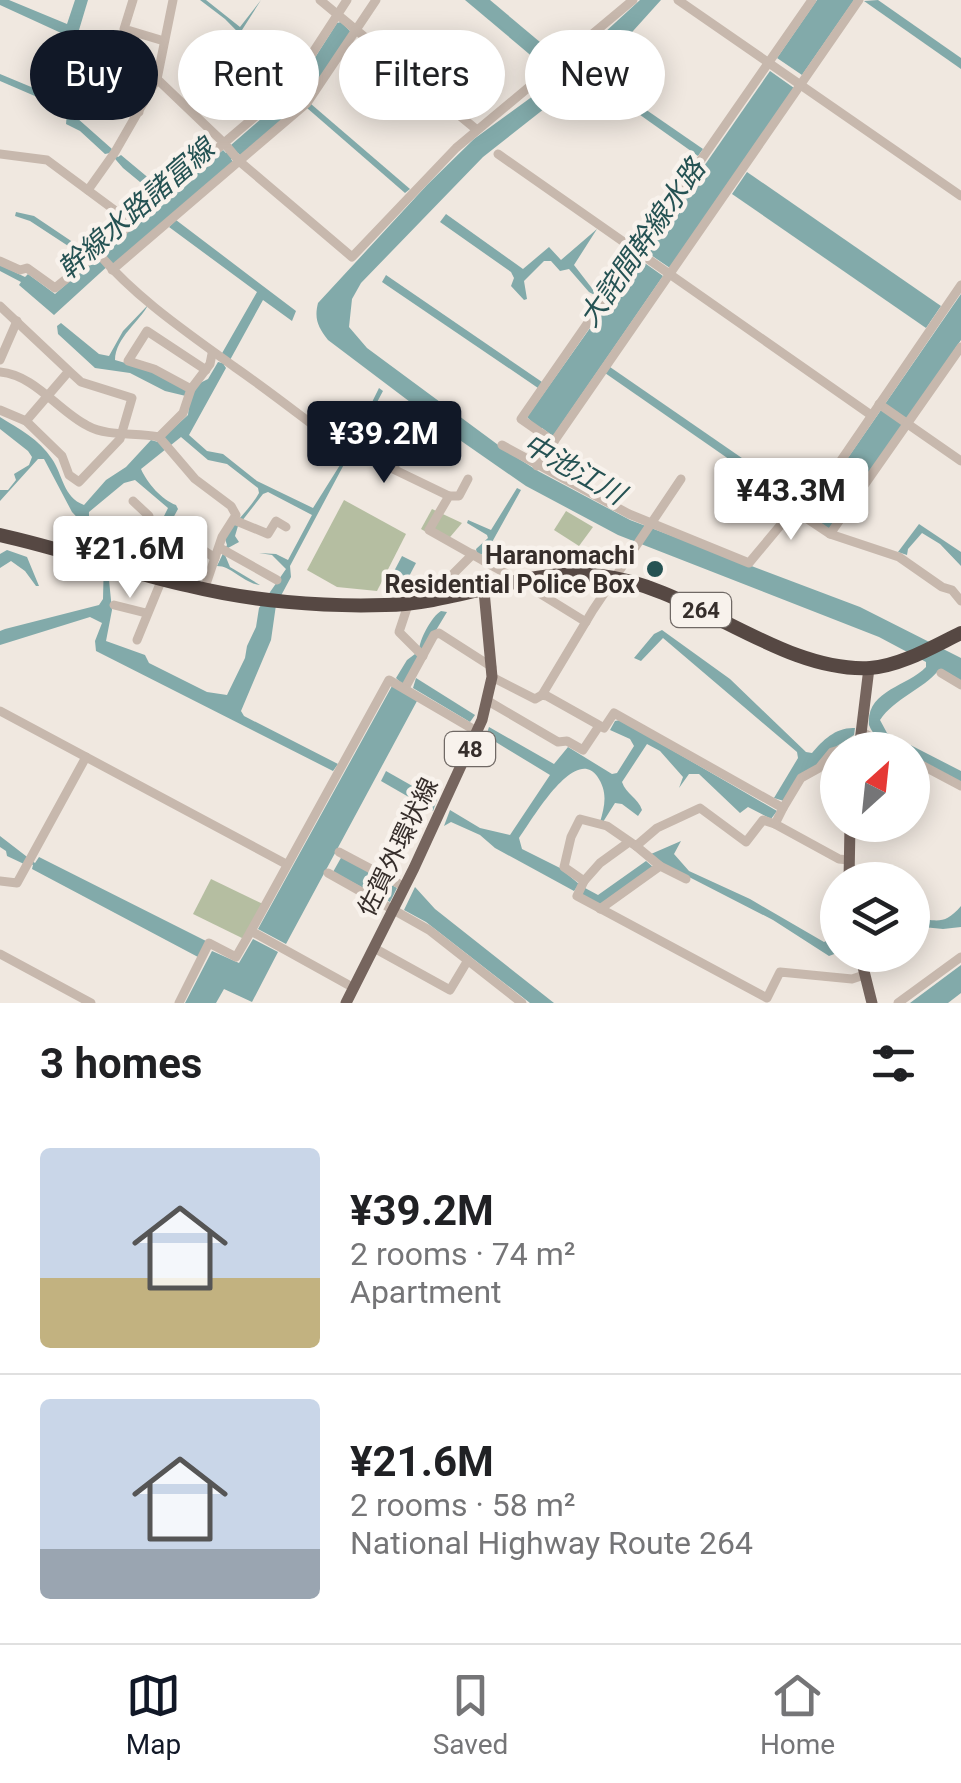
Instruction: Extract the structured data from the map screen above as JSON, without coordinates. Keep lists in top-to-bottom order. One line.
{"streets":{"highway":["264"],"main road":["48","佐賀外環状線"]},"crossings":[["264","佐賀外環状線"]],"water":["幹線水路諸富線","大詫間幹線水路","中池江川"],"places":["Haranomachi Residential Police Box"],"north":"top right","page":{"chip":["Buy","Rent","Filters","New"],"price":["¥39.2M","¥43.3M","¥21.6M"],"heading":"3 homes","list":[{"name":"¥39.2M","note":"2 rooms · 74 m² · Apartment"},{"name":"¥21.6M","note":"2 rooms · 58 m² · National Highway Route 264"}],"tabs":["Map","Saved","Home"]}}
